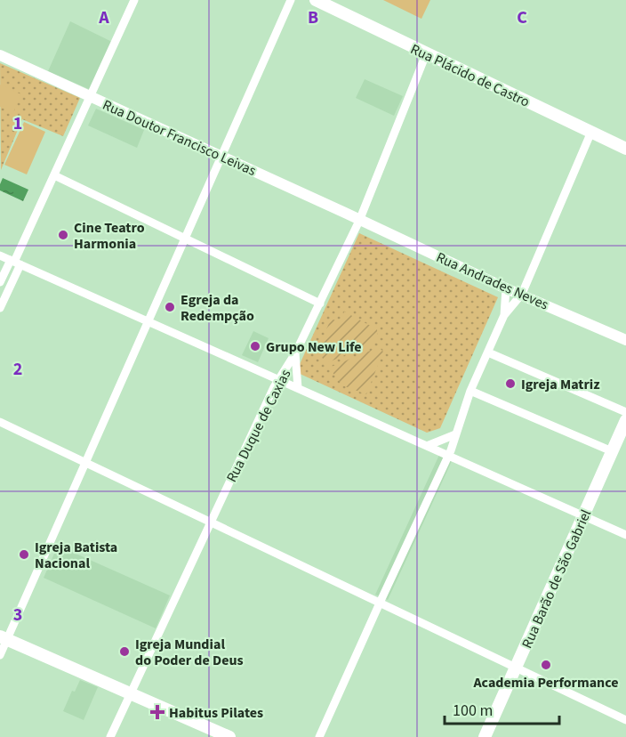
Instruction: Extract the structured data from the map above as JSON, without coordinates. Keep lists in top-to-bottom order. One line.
{"streets":{"main road":["Rua Plácido de Castro","Rua Barão de São Gabriel"],"street":["Rua Doutor Francisco Leivas","Rua Andrades Neves","Rua Duque de Caxias"]},"crossings":[["Rua Plácido de Castro","Rua Duque de Caxias"],["Rua Doutor Francisco Leivas","Rua Andrades Neves"],["Rua Doutor Francisco Leivas","Rua Duque de Caxias"],["Rua Andrades Neves","Rua Duque de Caxias"]],"places":{"other":["Cine Teatro Harmonia","Egreja da Redempção","Grupo New Life","Igreja Matriz","Igreja Batista Nacional","Igreja Mundial do Poder de Deus","Academia Performance"],"health":["Habitus Pilates"]},"scale_bar":"100 m","grid":{"columns":["A","B","C"],"rows":["1","2","3"]}}
